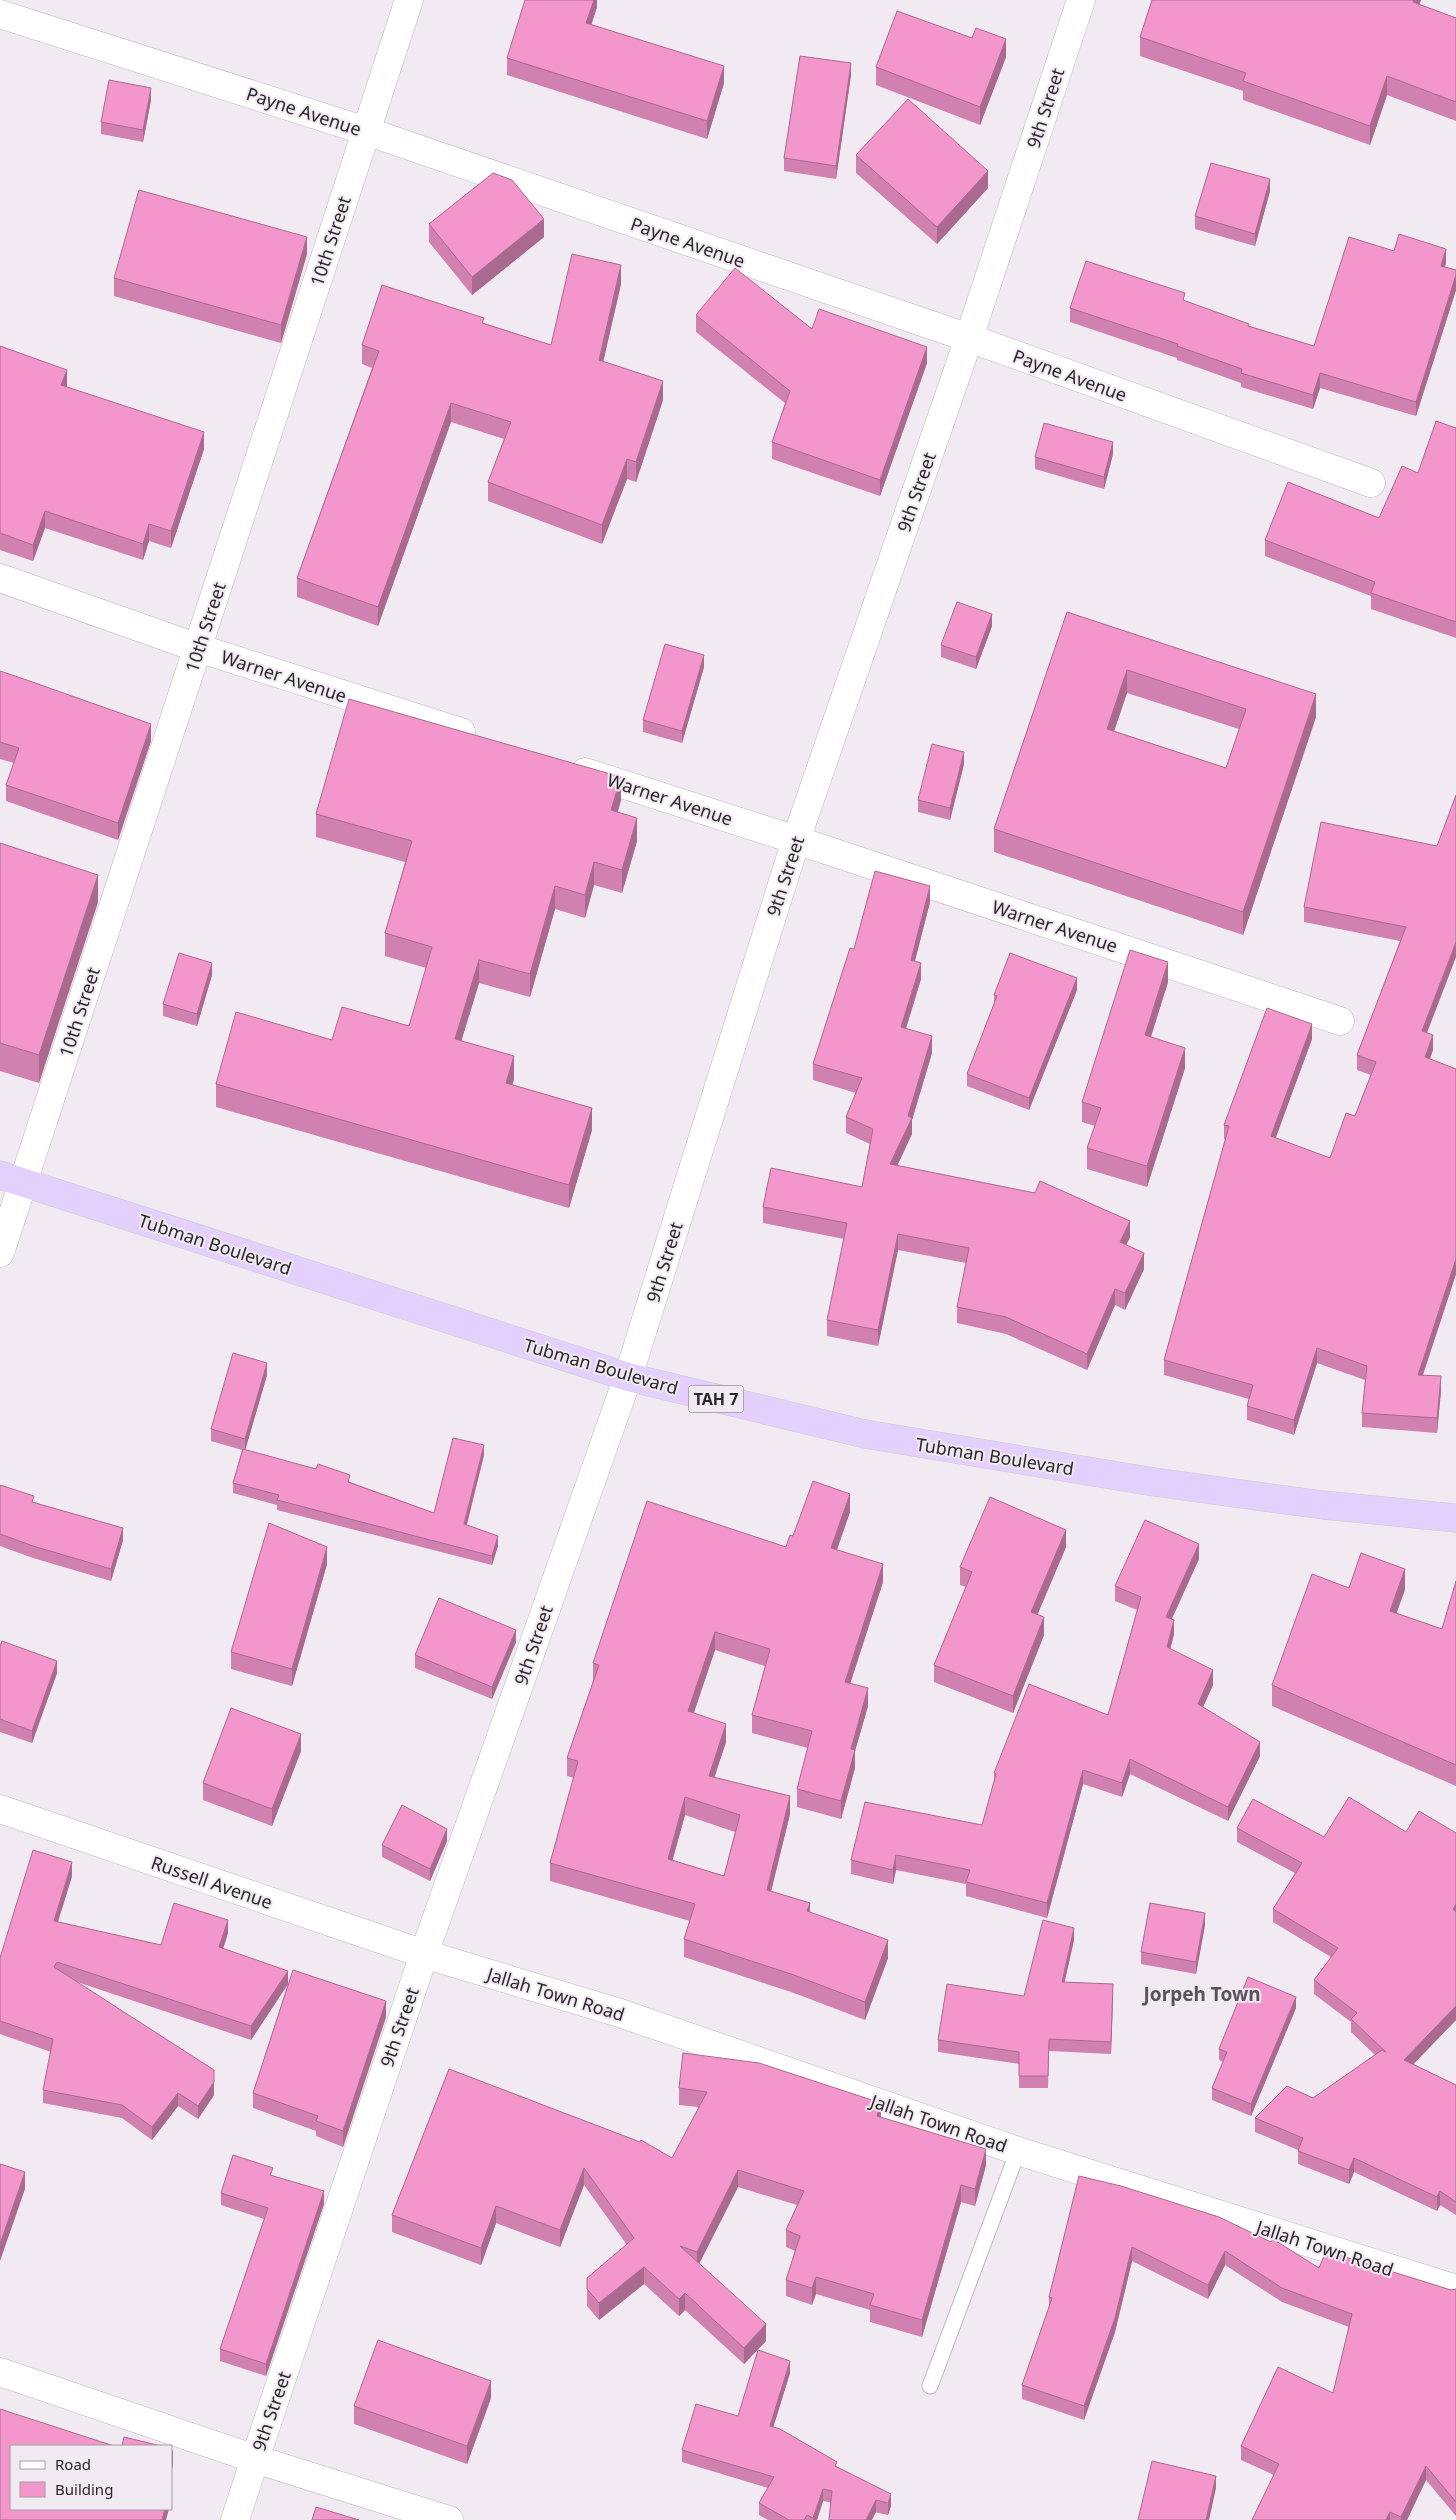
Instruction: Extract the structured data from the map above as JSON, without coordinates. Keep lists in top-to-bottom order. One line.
{"streets":{"highway":["Tubman Boulevard","TAH 7"],"street":["9th Street","Payne Avenue","10th Street","Warner Avenue","Russell Avenue","Jallah Town Road"]},"crossings":[["9th Street","Payne Avenue"],["9th Street","Warner Avenue"],["9th Street","Tubman Boulevard"],["9th Street","Russell Avenue"],["9th Street","Jallah Town Road"],["Payne Avenue","10th Street"],["10th Street","Warner Avenue"],["10th Street","Tubman Boulevard"],["Russell Avenue","Jallah Town Road"]],"districts":["Jorpeh Town"],"legend":["Road","Building"]}
